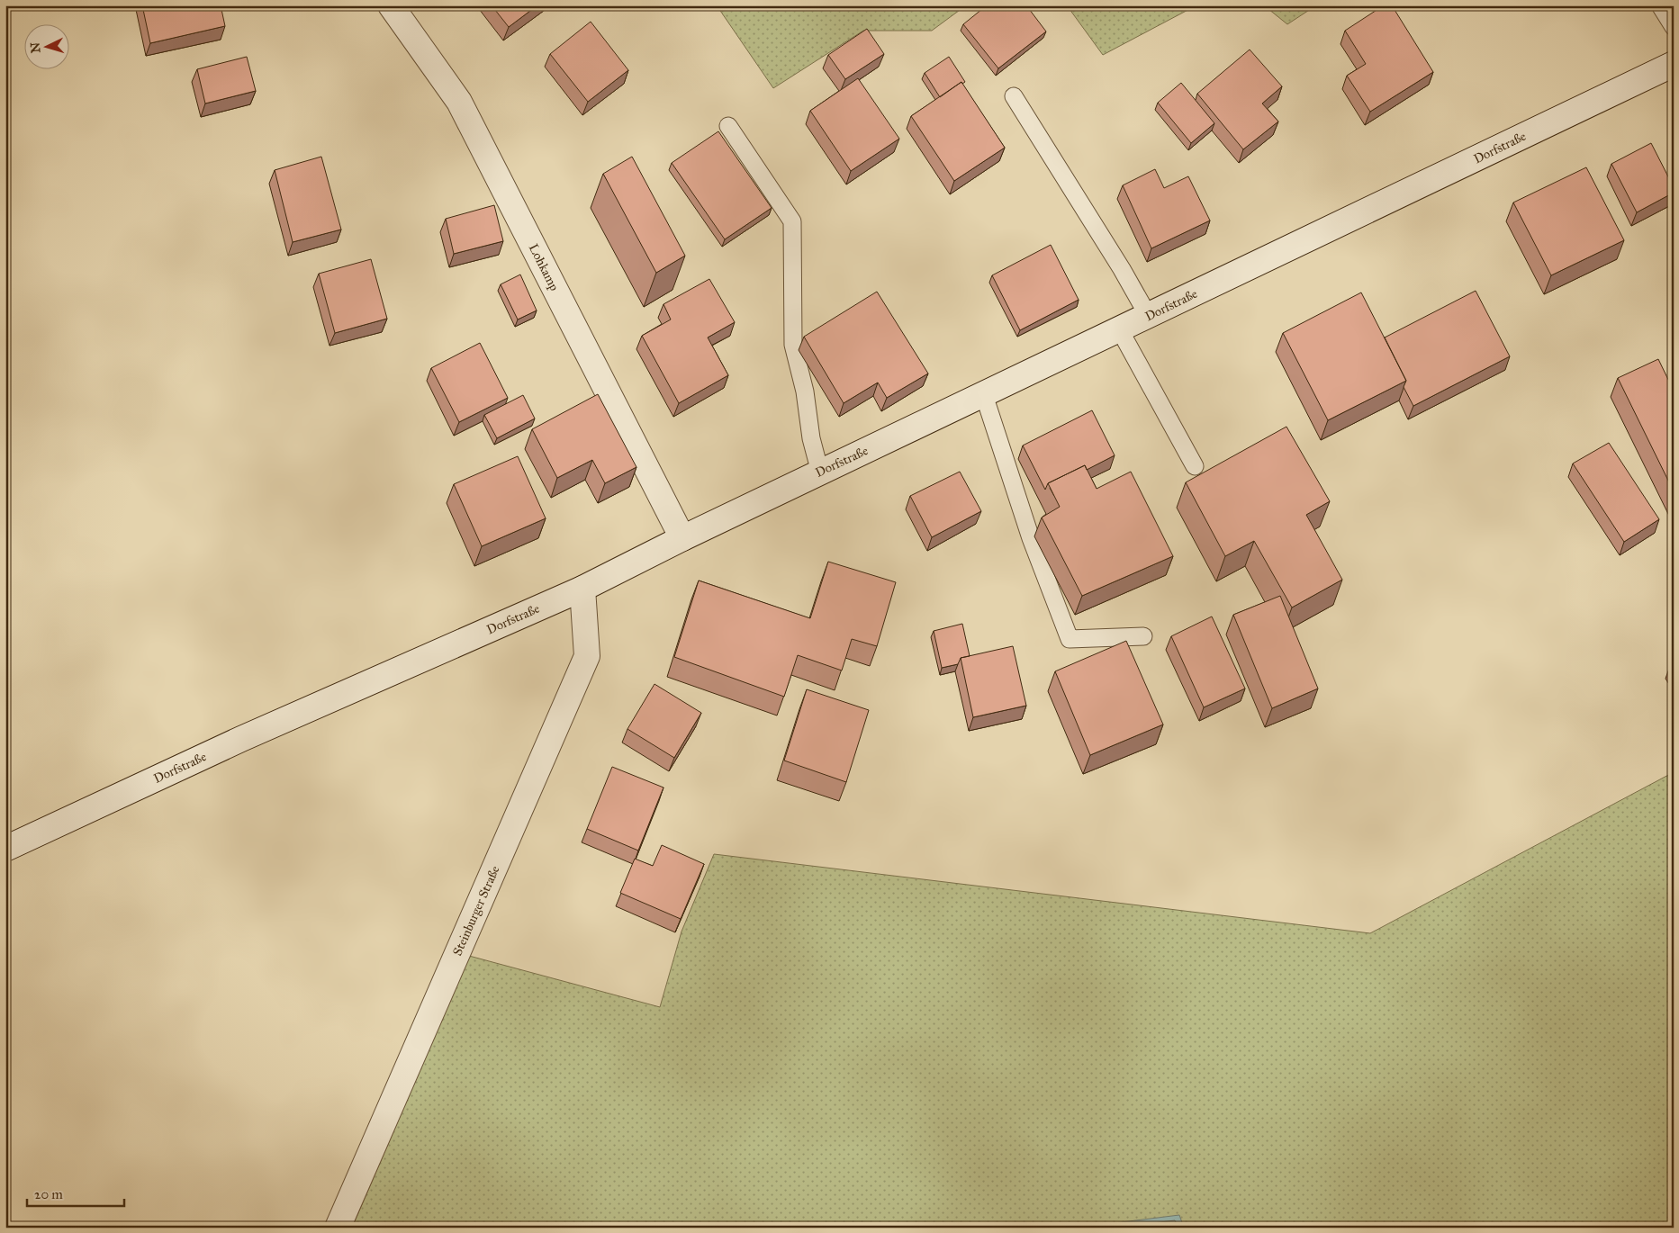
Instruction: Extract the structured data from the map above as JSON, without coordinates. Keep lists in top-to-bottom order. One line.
{"streets":{"street":["Dorfstraße","Lohkamp","Steinburger Straße"]},"crossings":[["Dorfstraße","Lohkamp"],["Dorfstraße","Steinburger Straße"]],"scale_bar":"20 m","north":"left"}
